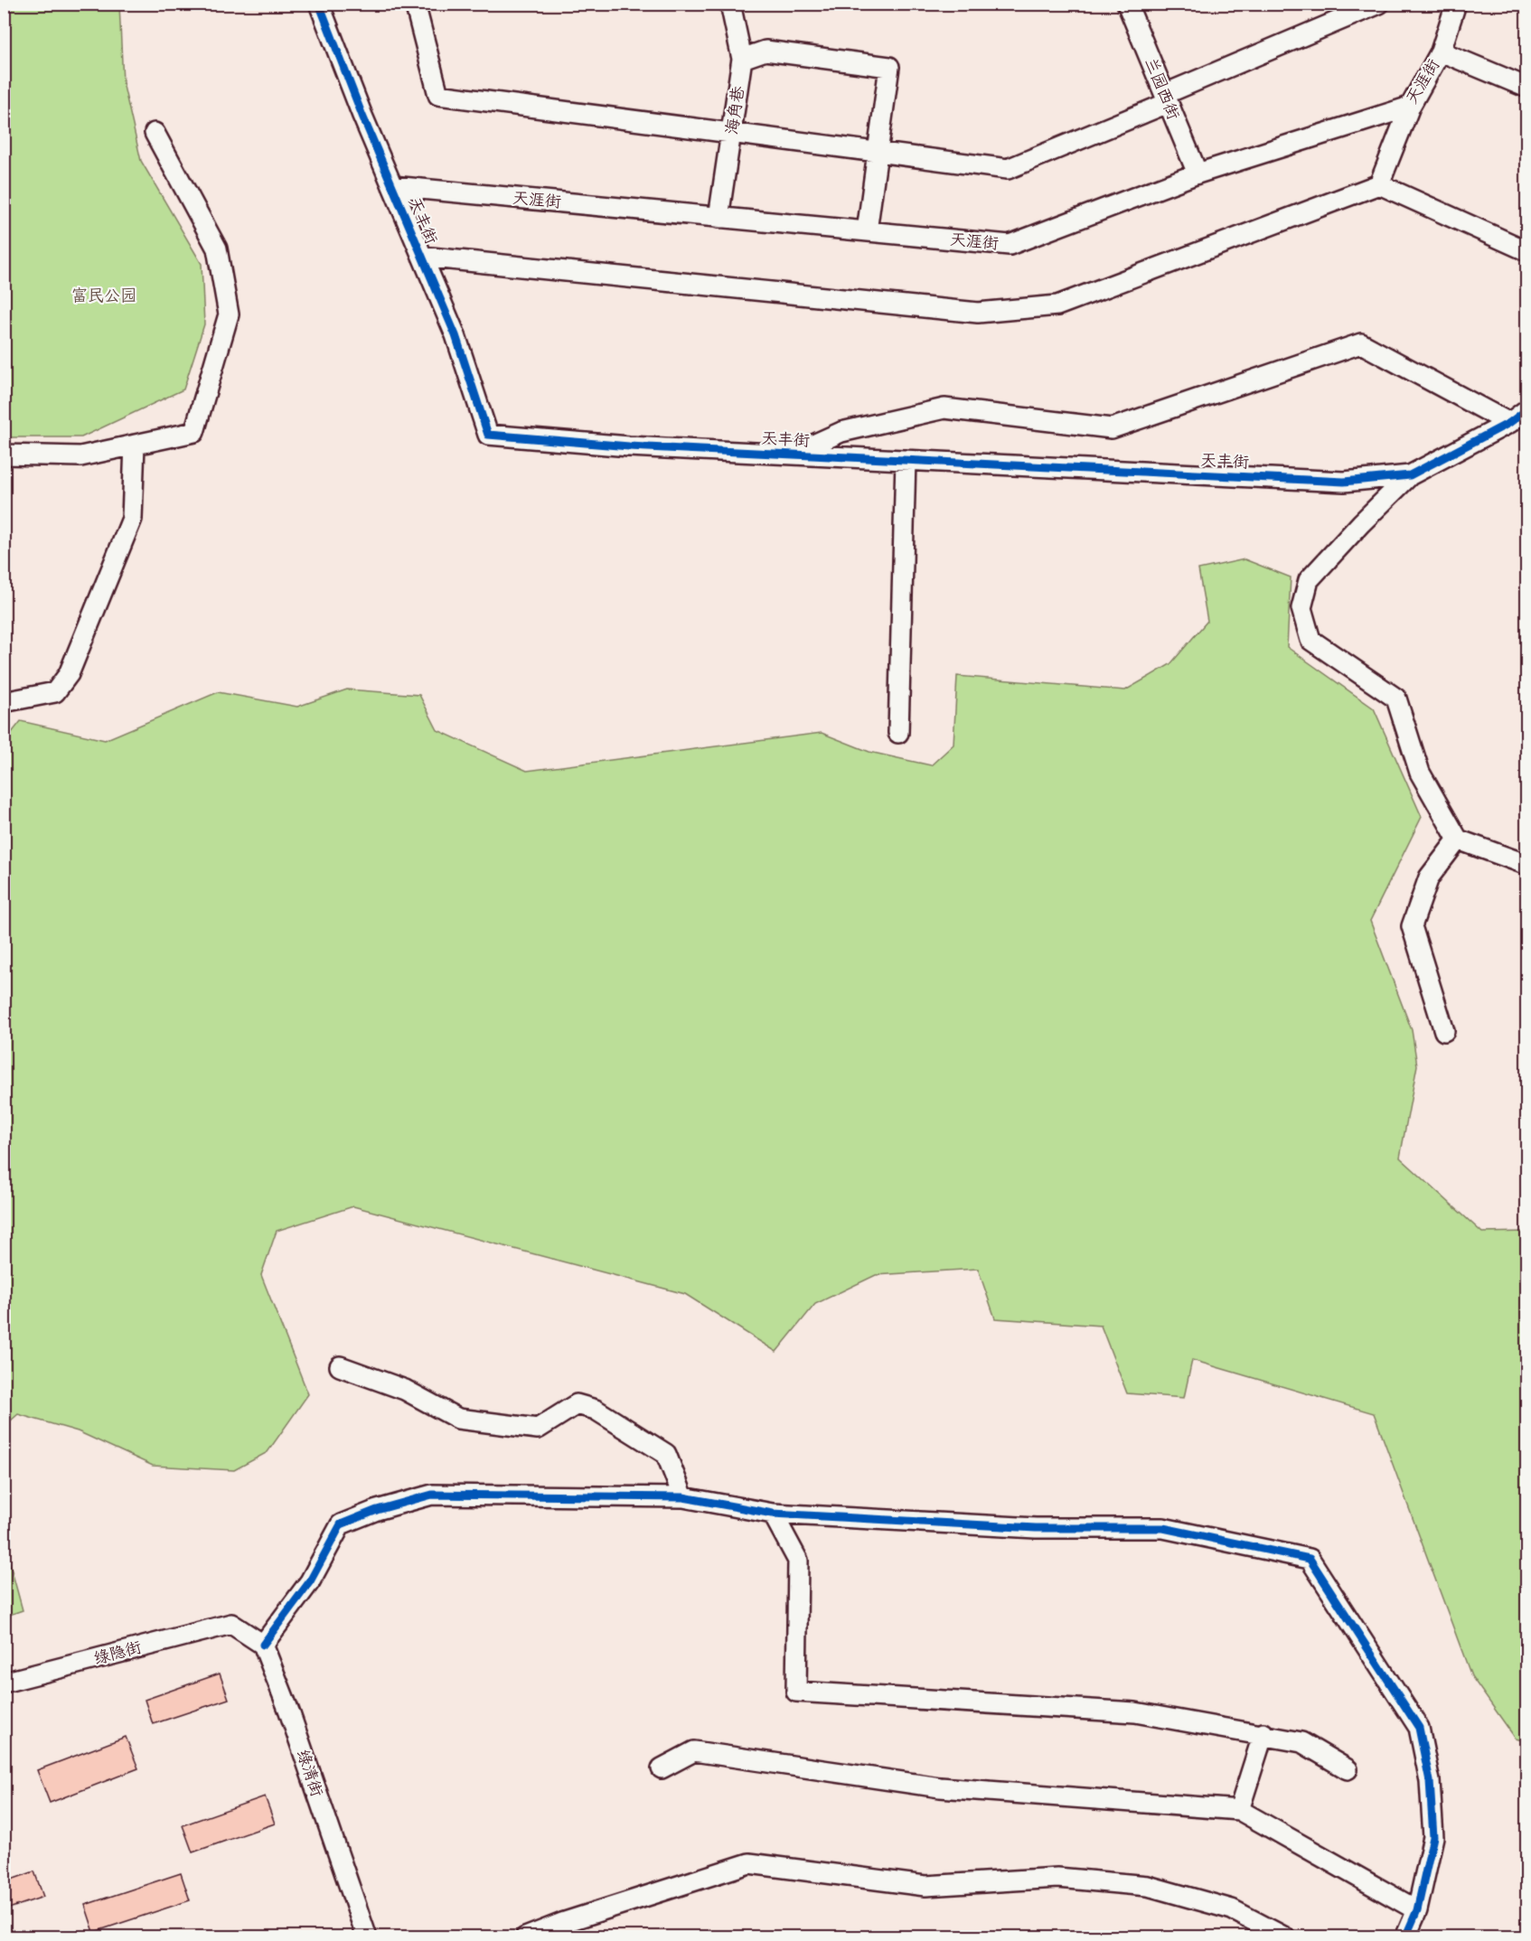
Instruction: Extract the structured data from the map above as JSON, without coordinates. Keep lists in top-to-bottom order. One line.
{"streets":{"street":["天涯街","兰园西街","海角巷","天丰街","绿隐街","绿清街"]},"crossings":[["天涯街","兰园西街"],["天涯街","海角巷"],["天涯街","天丰街"],["绿隐街","绿清街"]],"parks":["富民公园"]}
